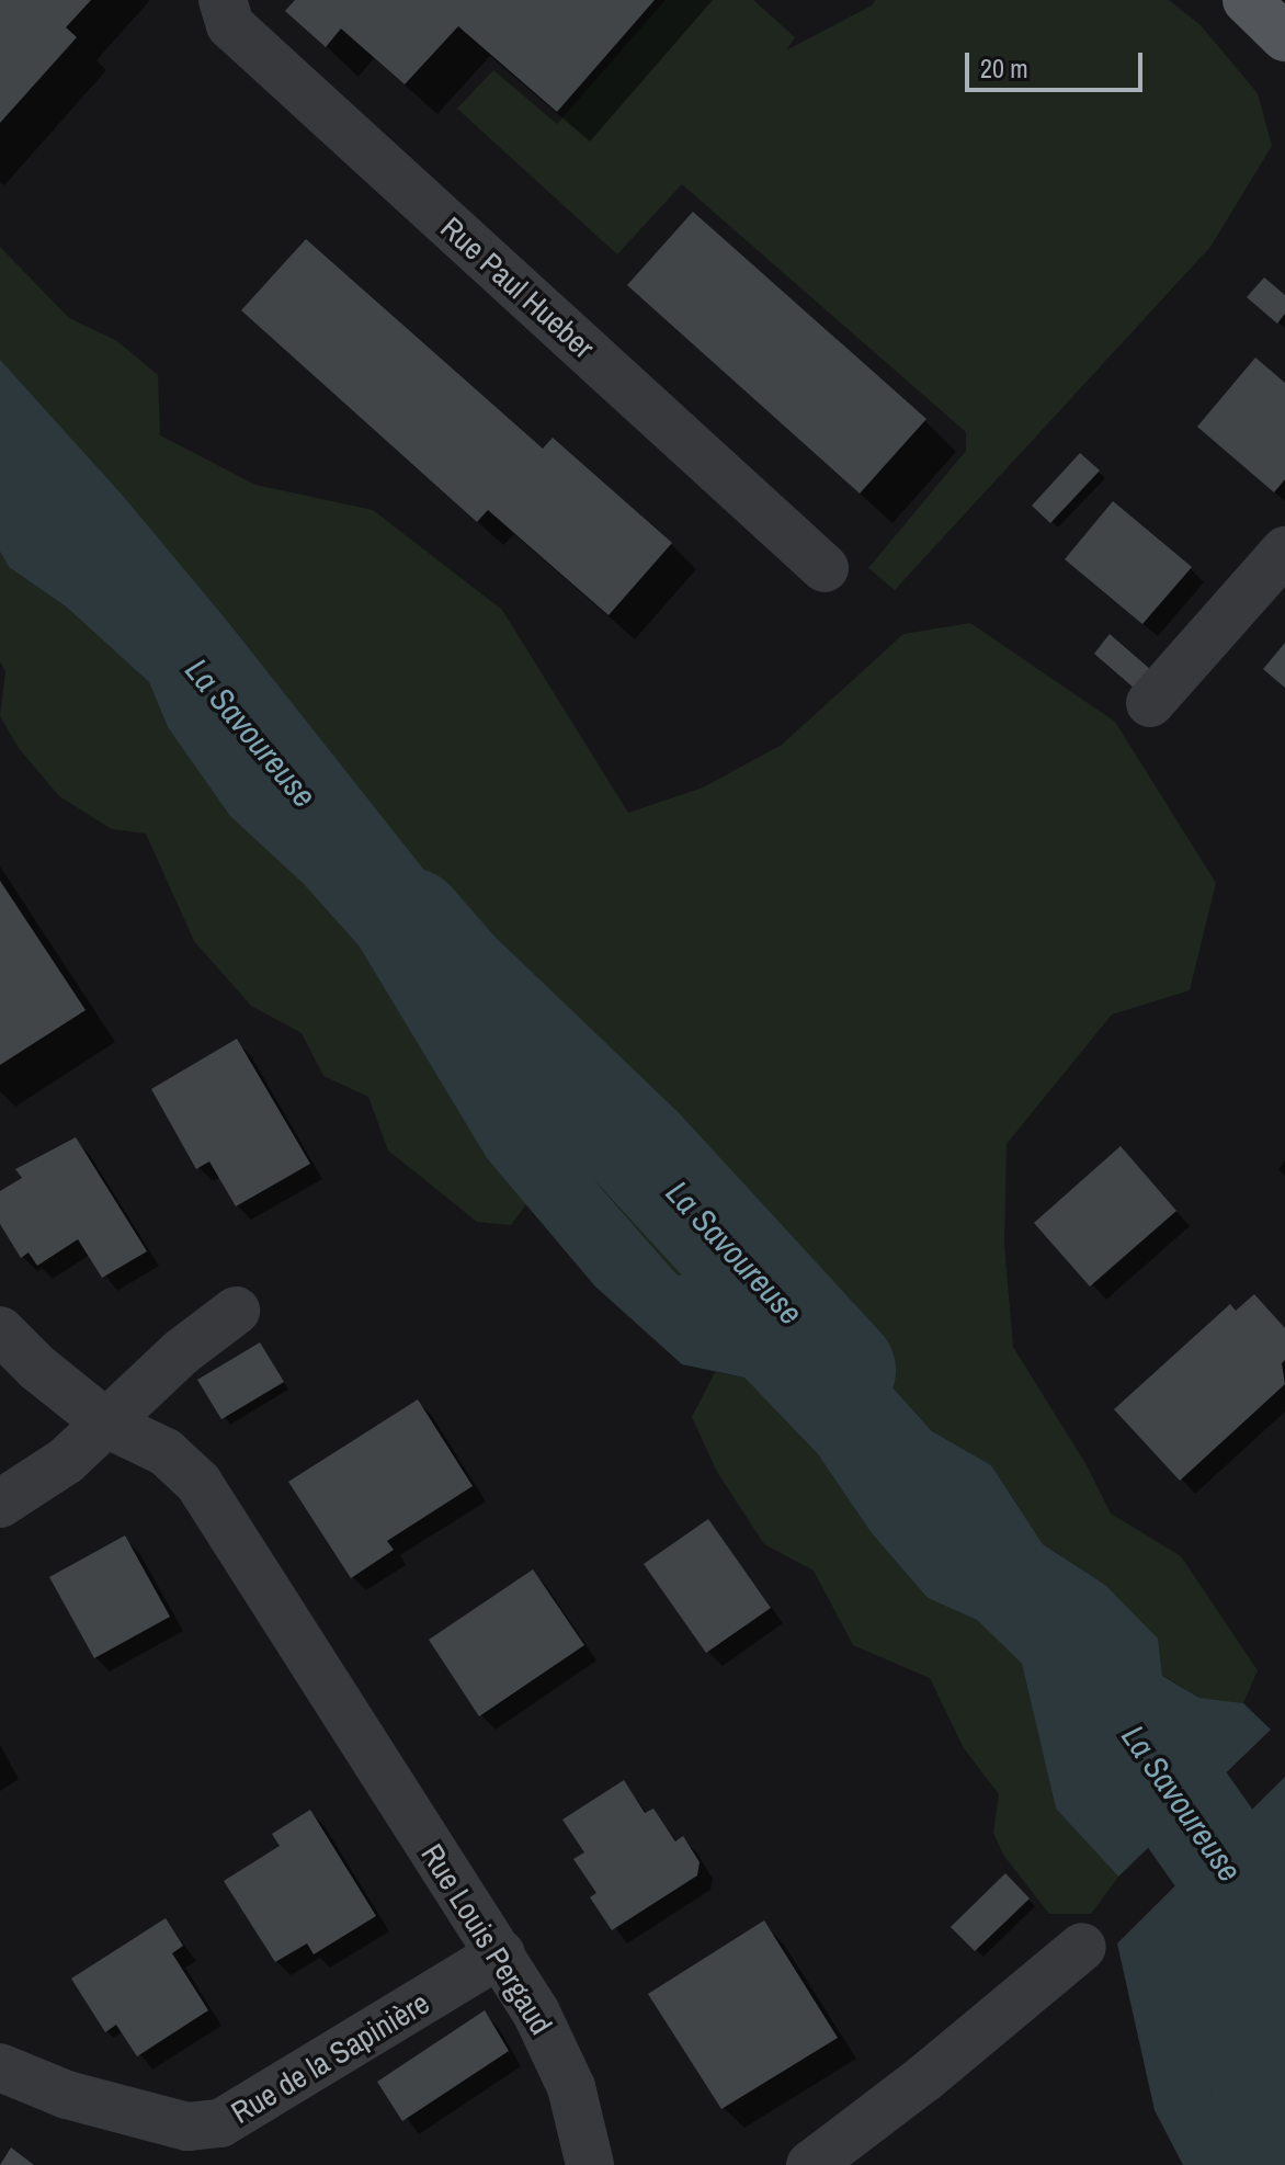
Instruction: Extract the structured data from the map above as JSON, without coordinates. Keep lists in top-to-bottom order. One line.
{"streets":{"street":["Rue Paul Hueber","Rue Louis Pergaud","Rue de la Sapinière"]},"crossings":[["Rue Louis Pergaud","Rue de la Sapinière"]],"water":["La Savoureuse"],"scale_bar":"20 m"}
